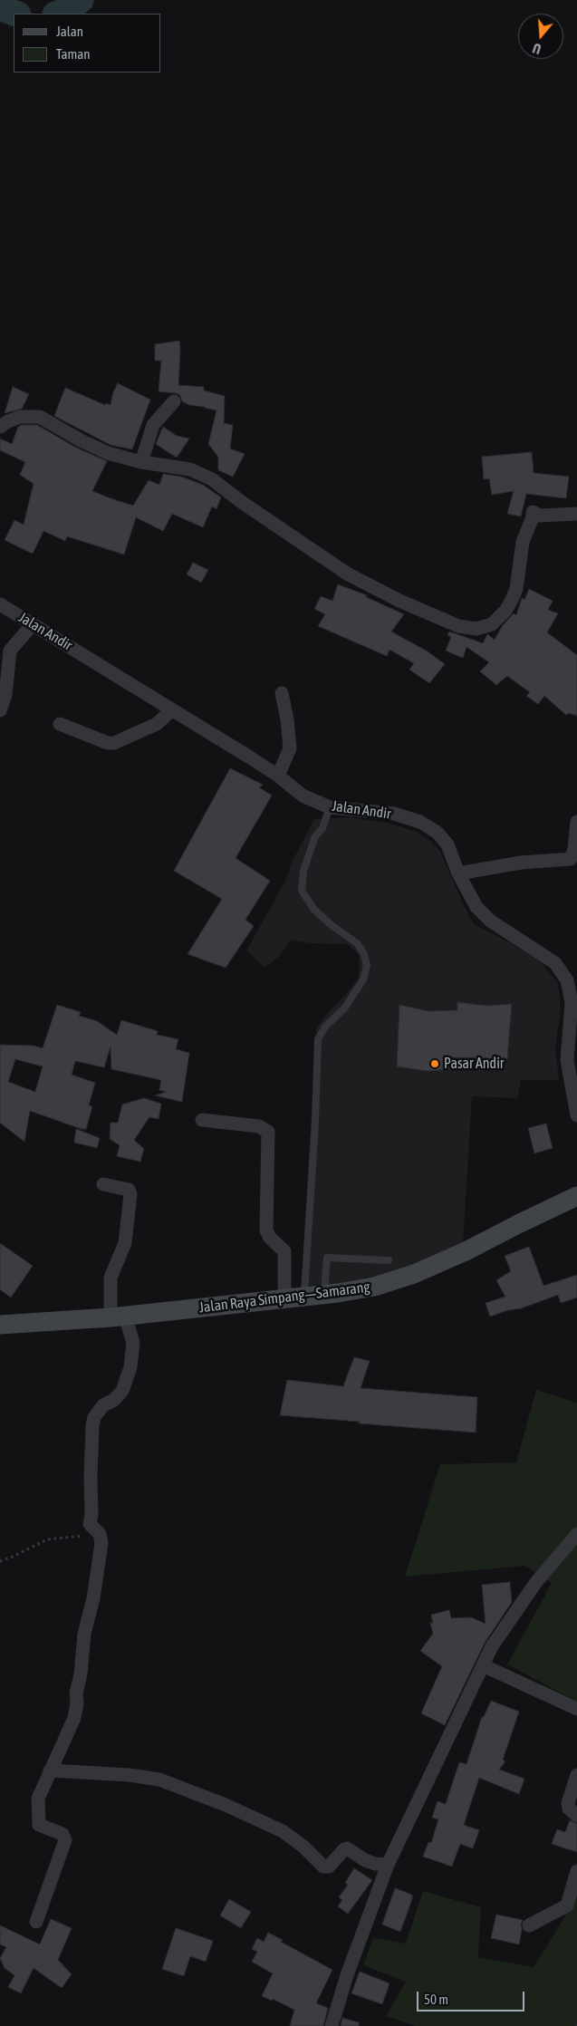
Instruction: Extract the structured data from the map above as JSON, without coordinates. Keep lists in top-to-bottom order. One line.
{"streets":{"main road":["Jalan Raya Simpang—Samarang"],"street":["Jalan Andir"]},"places":["Pasar Andir"],"legend":["Jalan","Taman"],"scale_bar":"50 m","north":"bottom"}
